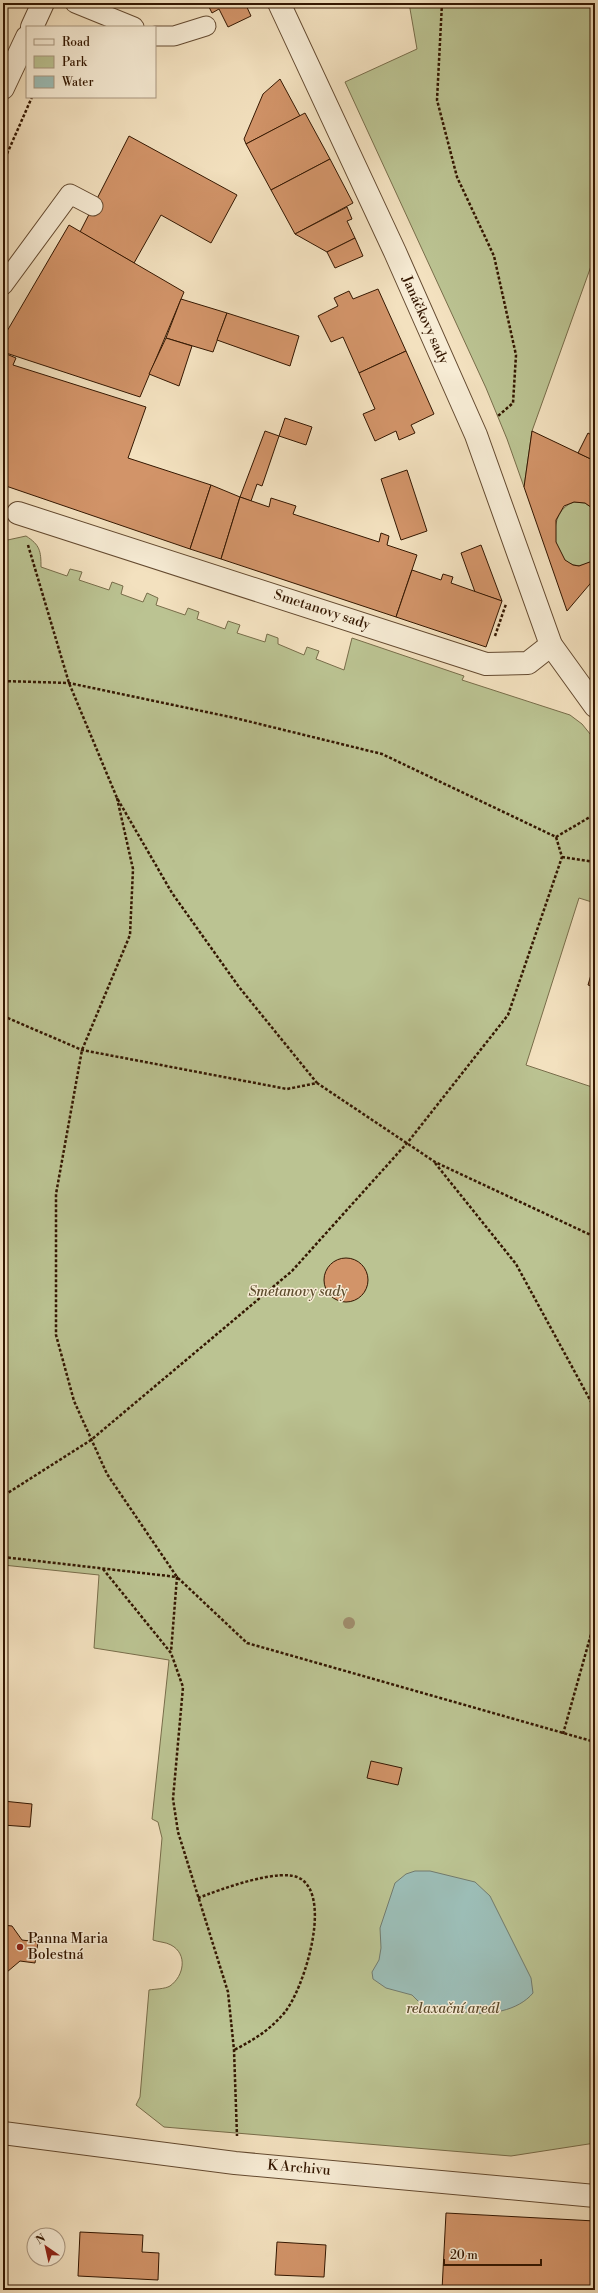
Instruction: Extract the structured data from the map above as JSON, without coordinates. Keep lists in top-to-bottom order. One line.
{"streets":{"street":["Janáčkovy sady","Smetanovy sady","K Archivu"]},"crossings":[["Janáčkovy sady","Smetanovy sady"]],"parks":["Smetanovy sady","relaxační areál"],"places":["Panna Maria Bolestná"],"legend":["Road","Park","Water"],"scale_bar":"20 m","north":"top left"}
